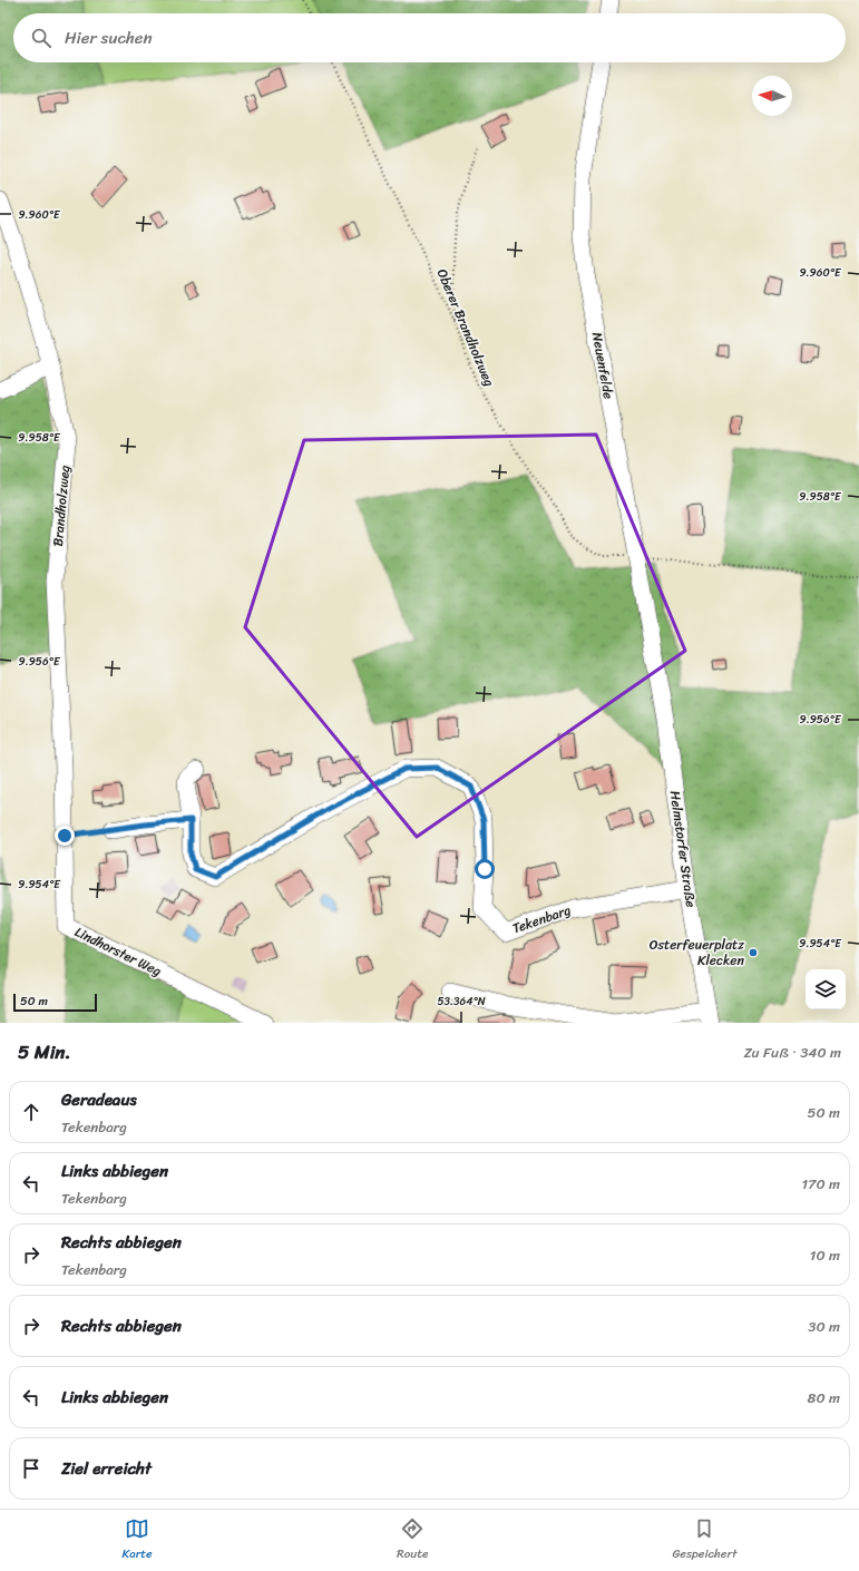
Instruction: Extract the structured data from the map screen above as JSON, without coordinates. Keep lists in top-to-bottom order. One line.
{"streets":{"street":["Neuenfelde","Brandholzweg","Helmstorfer Straße","Tekenbarg","Lindhorster Weg"],"path":["Oberer Brandholzweg"]},"crossings":[["Oberer Brandholzweg","Neuenfelde"],["Neuenfelde","Helmstorfer Straße"],["Brandholzweg","Lindhorster Weg"],["Helmstorfer Straße","Tekenbarg"]],"places":["Osterfeuerplatz Klecken"],"scale_bar":"50 m","north":"left","page":{"search":"Hier suchen","scale":"50 m","heading":["5 Min.","Zu Fuß · 340 m"],"list":[["Geradeaus","Tekenbarg","50 m"],["Links abbiegen","Tekenbarg","170 m"],["Rechts abbiegen","Tekenbarg","10 m"],["Rechts abbiegen","30 m"],["Links abbiegen","80 m"],"Ziel erreicht"],"nav":["Karte","Route","Gespeichert"]},"coordinates":["9.960°E","9.958°E","9.956°E","9.954°E","53.364°N"]}
